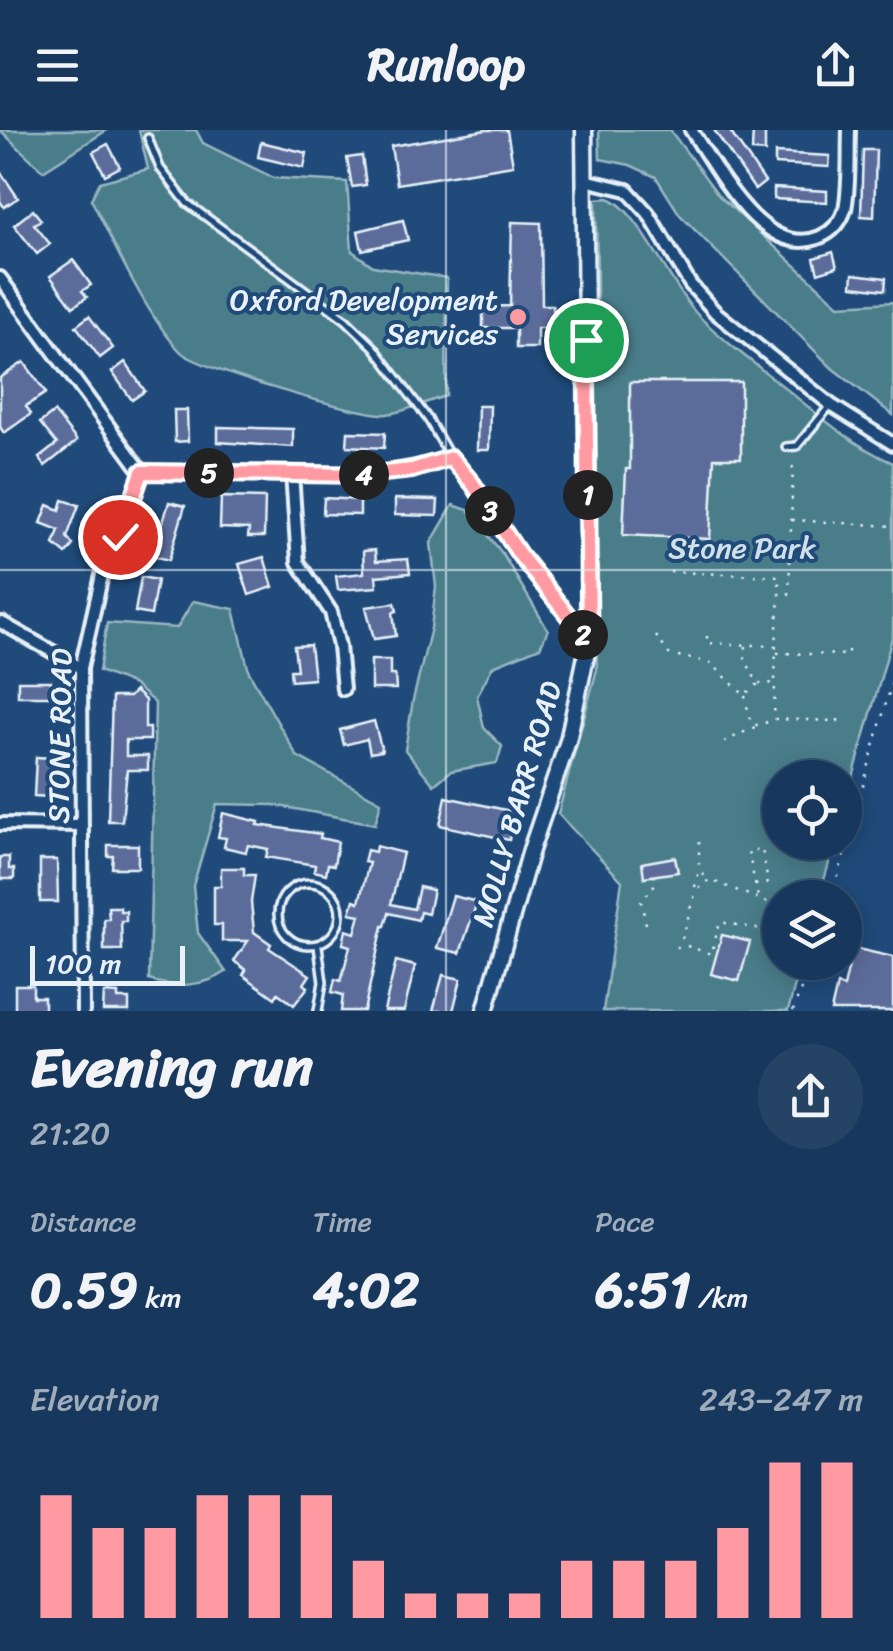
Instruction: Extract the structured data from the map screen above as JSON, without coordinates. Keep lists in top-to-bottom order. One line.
{"streets":{"main road":["MOLLY BARR ROAD"],"street":["STONE ROAD"]},"parks":["Stone Park"],"places":["Oxford Development Services"],"scale_bar":"100 m","page":{"header":"Runloop","pins":["5","4","1","3","2"],"scale":"100 m","heading":["Evening run","21:20"],"stats":[["Distance","0.59 km"],["Time","4:02"],["Pace","6:51 /km"]],"chart":["Elevation","243–247 m"]}}
